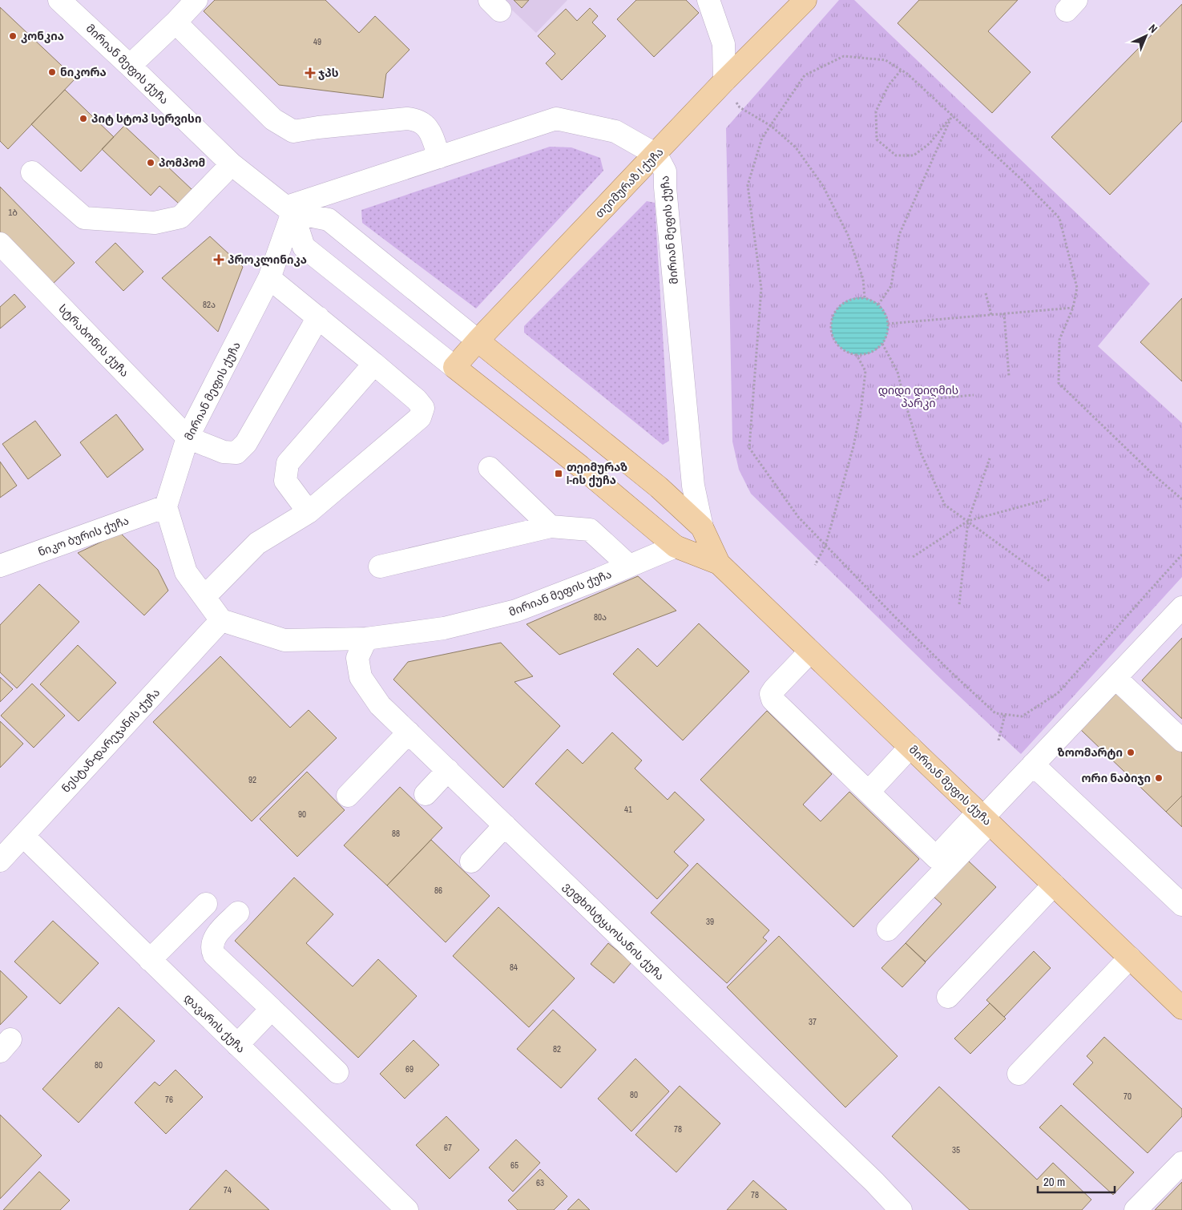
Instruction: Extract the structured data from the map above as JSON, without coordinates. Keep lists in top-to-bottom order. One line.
{"streets":{"main road":["მირიან მეფის ქუჩა","თეიმურაზ I ქუჩა"],"street":["სტრაბონის ქუჩა","ნიკო ბურის ქუჩა","ნესტან-დარეჯანის ქუჩა","ვეფხისტყაოსანის ქუჩა","დავარის ქუჩა"]},"crossings":[["მირიან მეფის ქუჩა","თეიმურაზ I ქუჩა"],["მირიან მეფის ქუჩა","სტრაბონის ქუჩა"],["მირიან მეფის ქუჩა","ნიკო ბურის ქუჩა"],["მირიან მეფის ქუჩა","ნესტან-დარეჯანის ქუჩა"],["მირიან მეფის ქუჩა","ვეფხისტყაოსანის ქუჩა"],["ნესტან-დარეჯანის ქუჩა","დავარის ქუჩა"]],"parks":["დიდი დიღმის პარკი"],"places":{"other":["კონკია","ნიკორა","პიტ სტოპ სერვისი","პომპომ","ზოომარტი","ორი ნაბიჯი"],"health":["ჯპს","პროკლინიკა"],"transit":["თეიმურაზ I-ის ქუჩა"]},"house_numbers":["49","1ბ","82ა","80ა","92","41","90","88","86","39","84","37","82","80","69","80","70","76","78","67","35","65","63","74","78"],"scale_bar":"20 m","north":"top right"}
